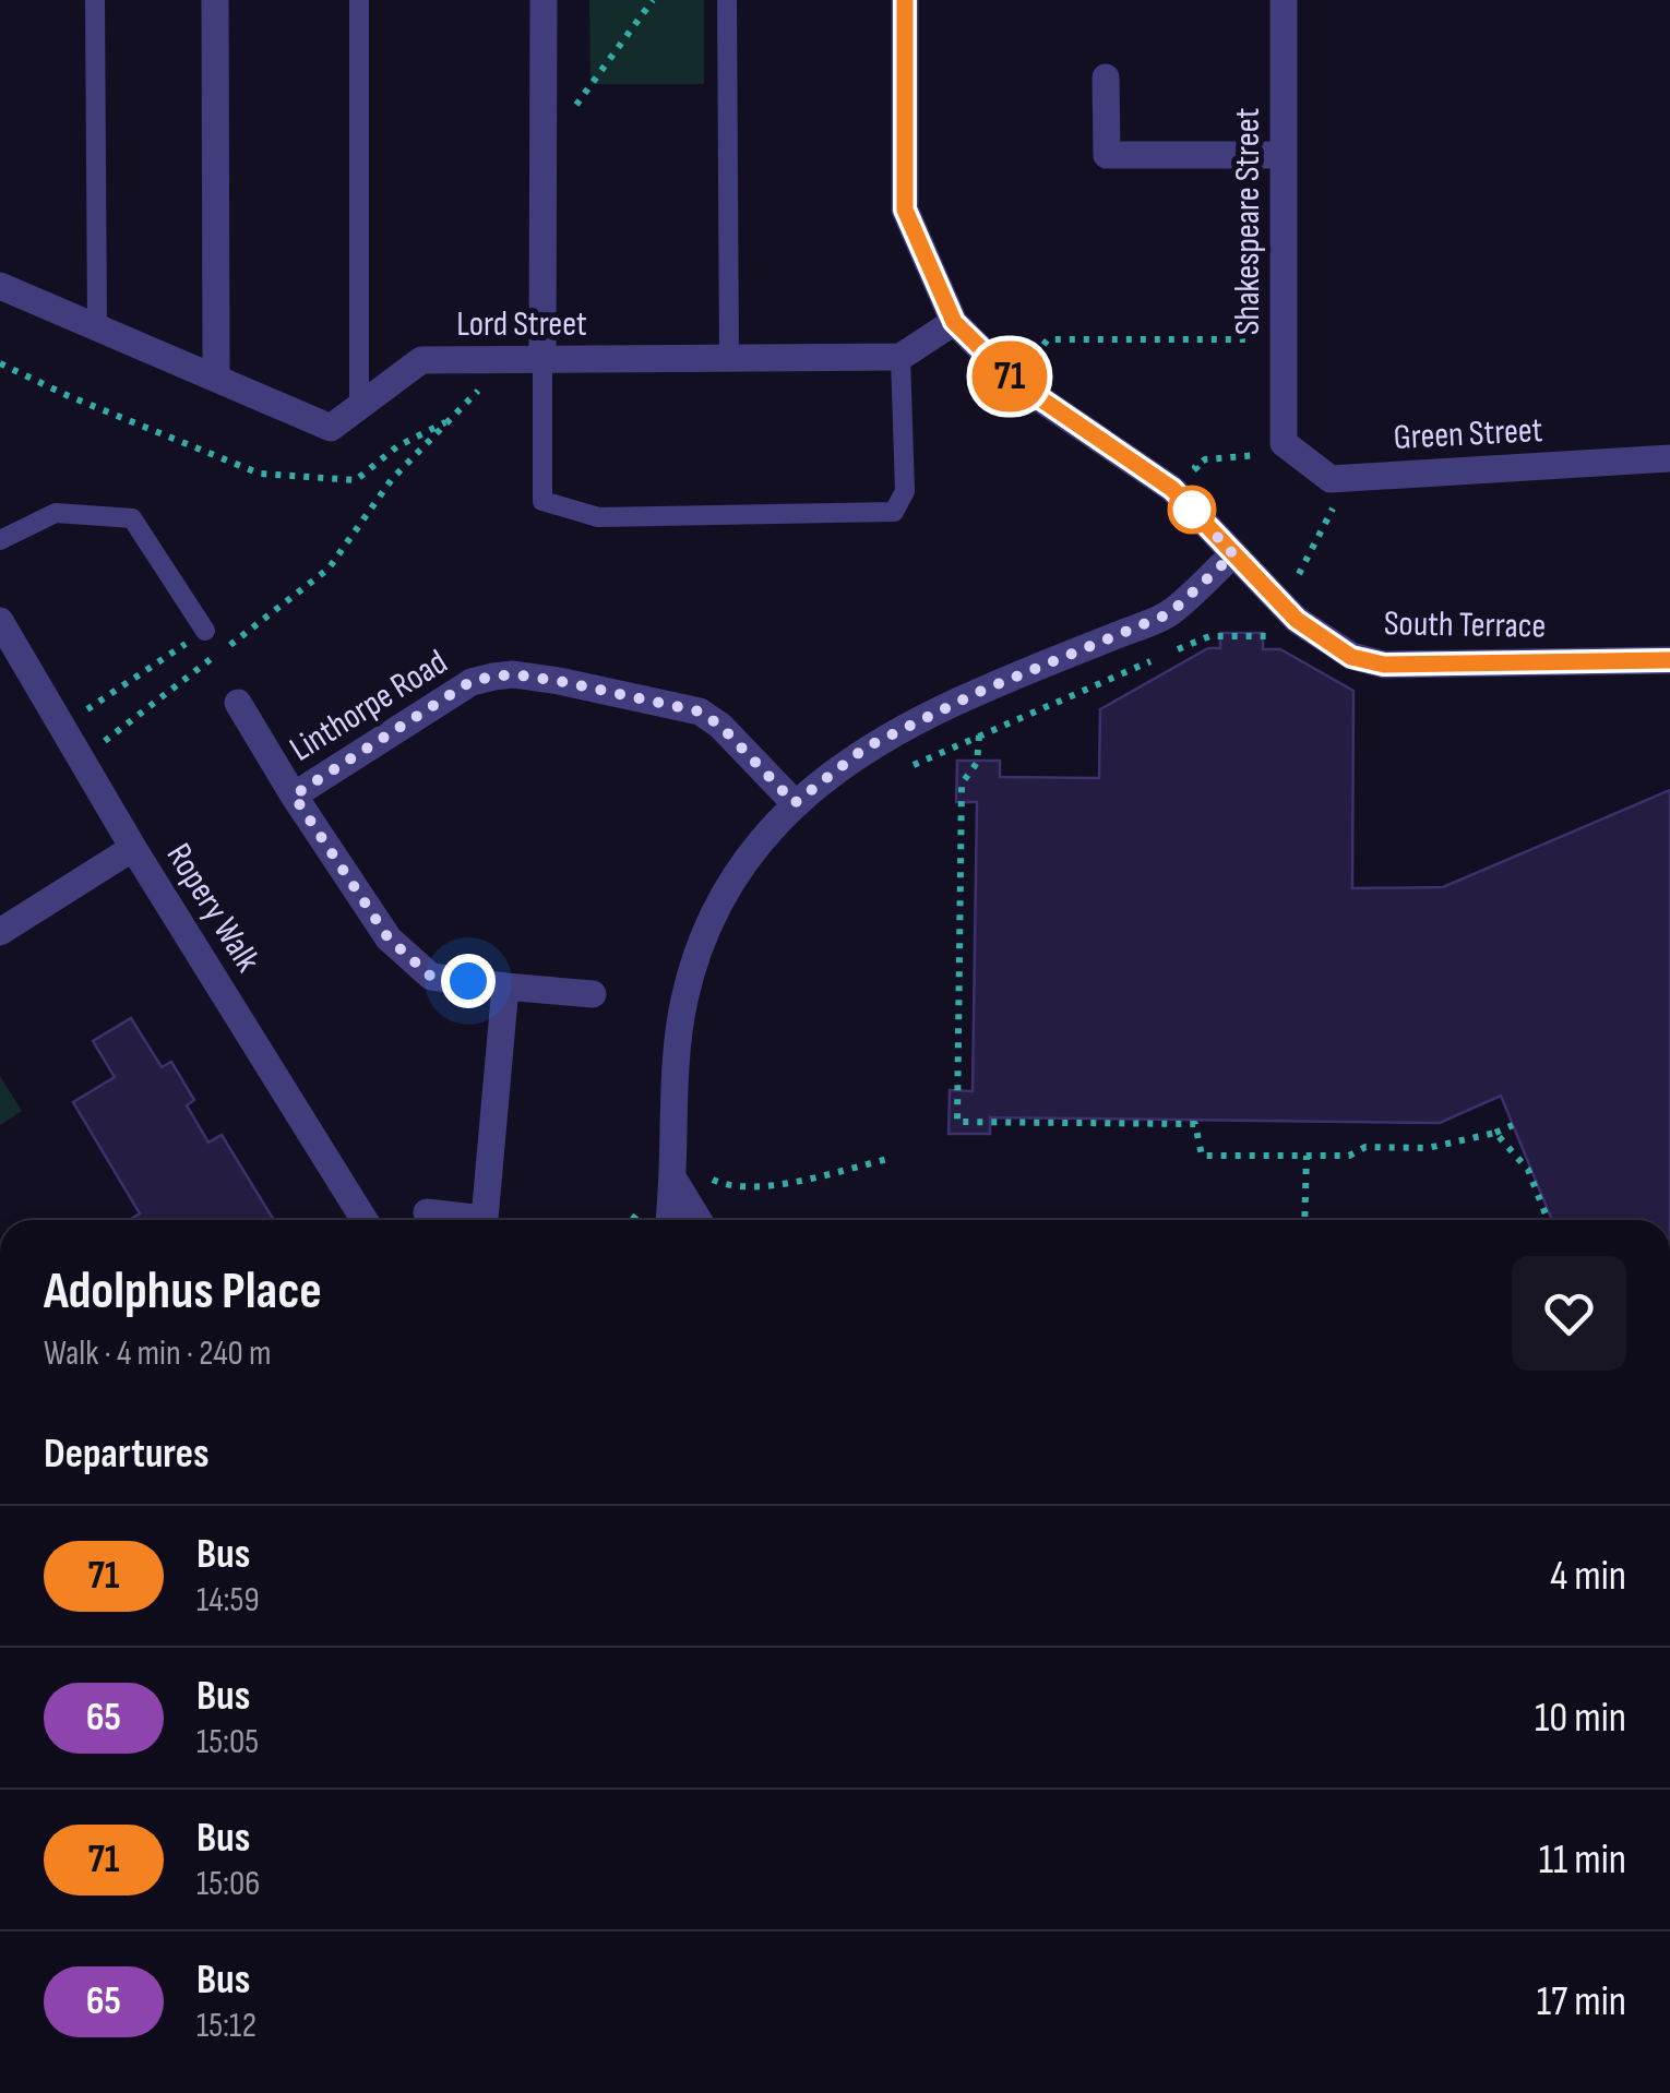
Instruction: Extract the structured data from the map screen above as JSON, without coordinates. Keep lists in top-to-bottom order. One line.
{"streets":{"street":["Shakespeare Street","Lord Street","Green Street","South Terrace","Linthorpe Road","Ropery Walk"]},"crossings":[["Shakespeare Street","Green Street"]],"lines":["bus line 71"],"page":{"on_map":"71","heading":[["Adolphus Place","Walk · 4 min · 240 m"],"Departures"],"list":[{"mark":"71","name":"Bus","note":"14:59","value":"4 min"},{"mark":"65","name":"Bus","note":"15:05","value":"10 min"},{"mark":"71","name":"Bus","note":"15:06","value":"11 min"},{"mark":"65","name":"Bus","note":"15:12","value":"17 min"}]}}
